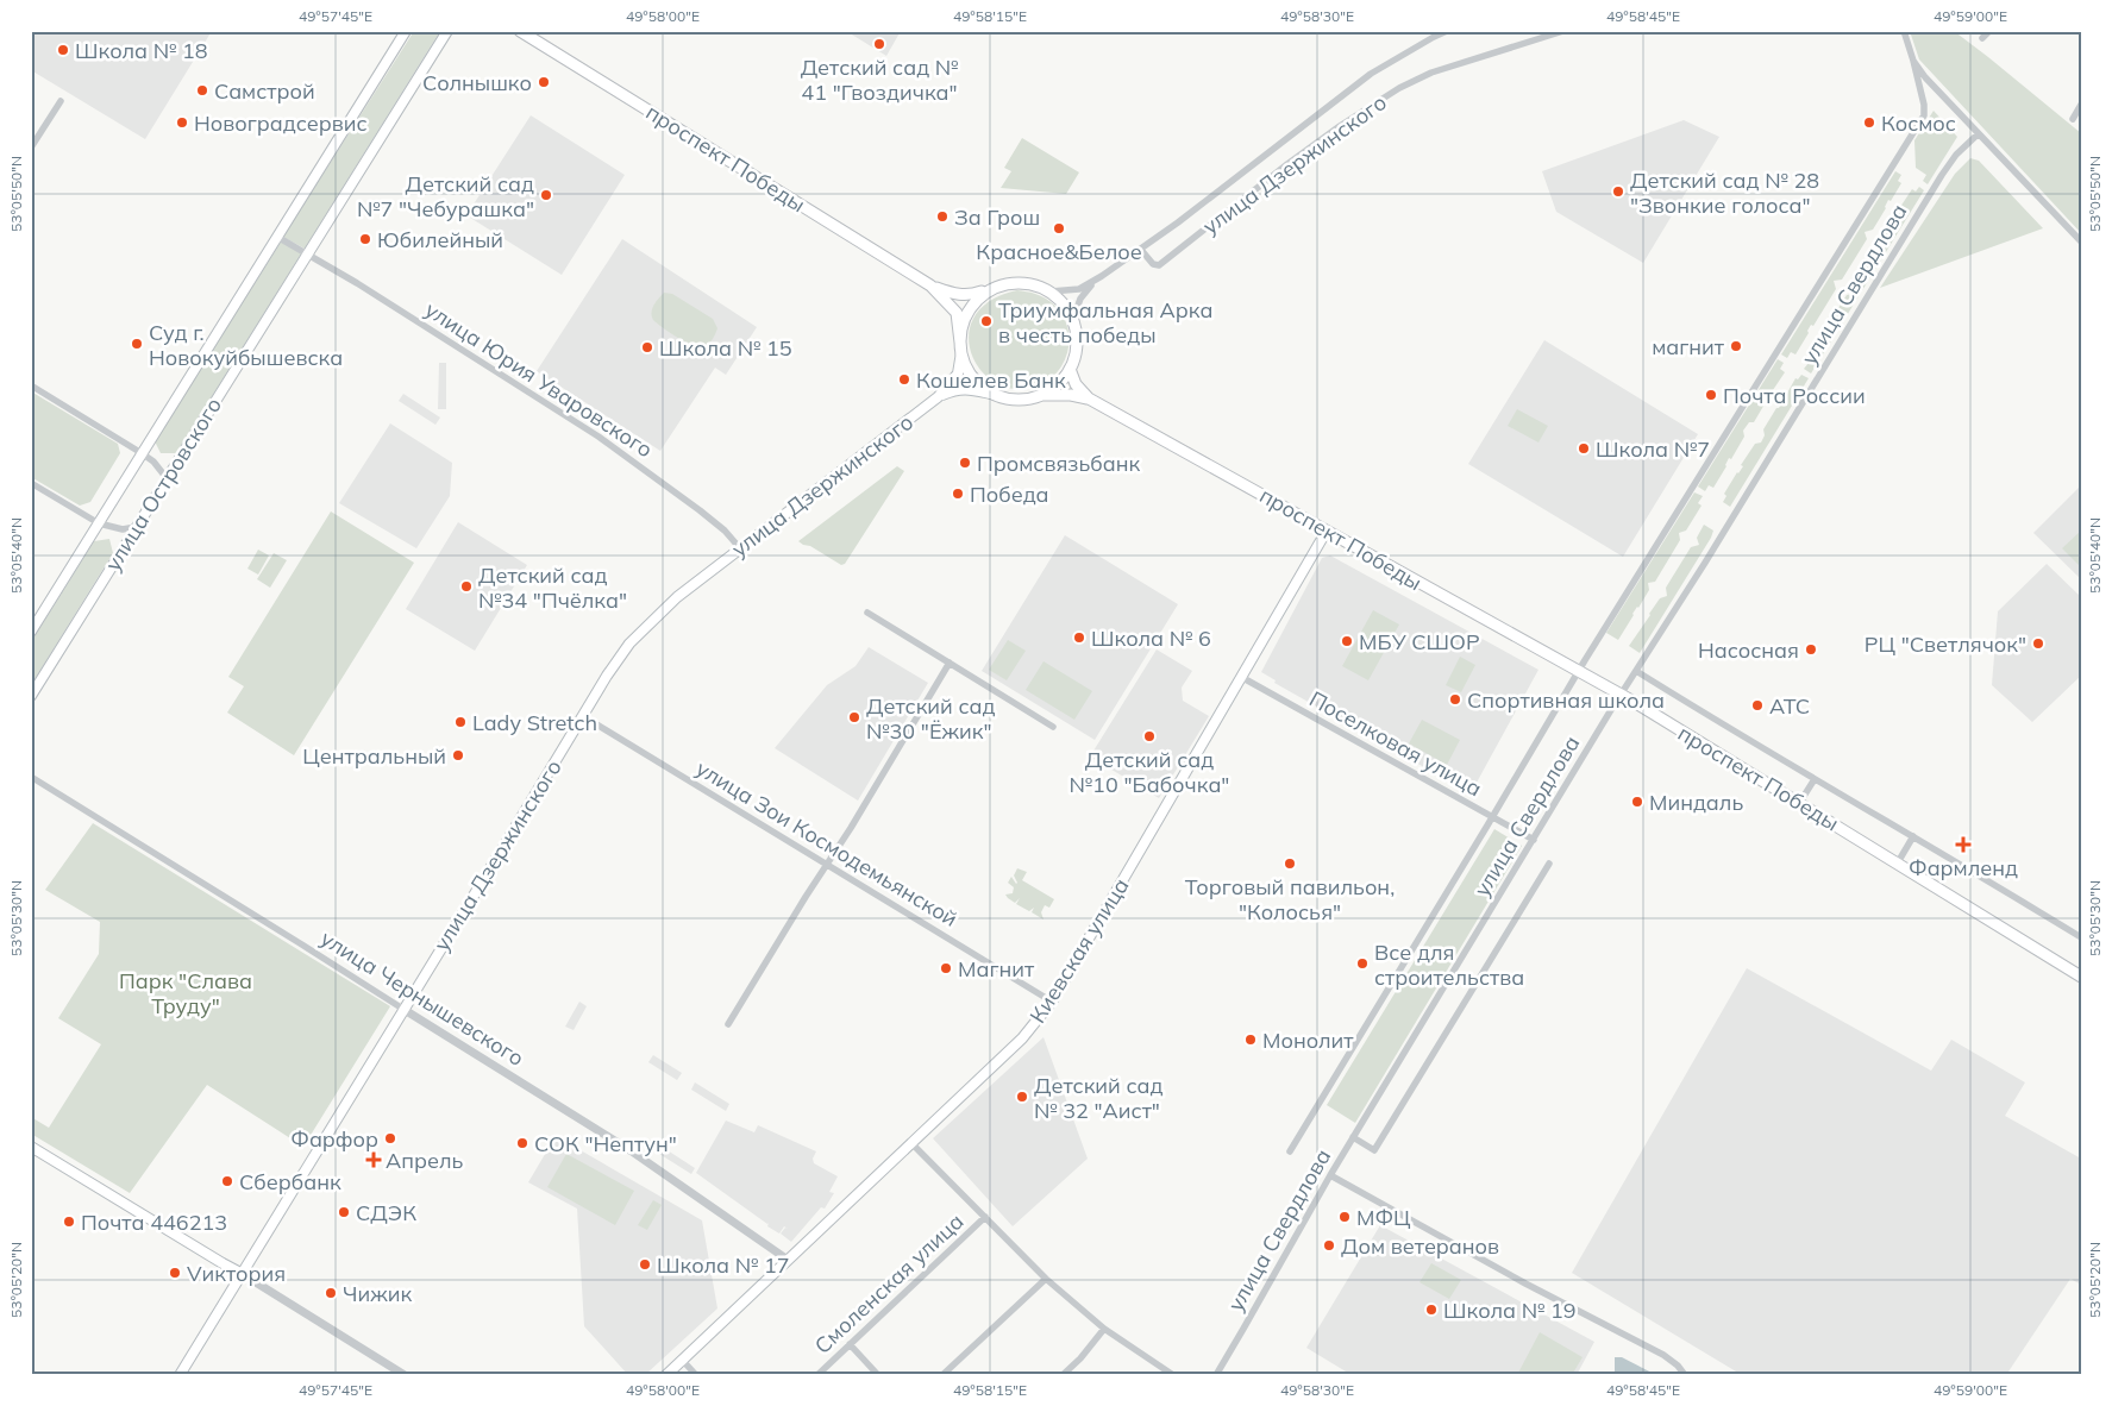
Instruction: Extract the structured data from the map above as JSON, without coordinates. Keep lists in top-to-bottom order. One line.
{"streets":{"main road":["проспект Победы","улица Дзержинского","улица Островского","Киевская улица"],"street":["улица Свердлова","улица Юрия Уваровского","Поселковая улица","улица Зои Космодемьянской","улица Чернышевского","Смоленская улица"]},"crossings":[["проспект Победы","улица Дзержинского"],["проспект Победы","улица Свердлова"],["проспект Победы","Киевская улица"],["улица Дзержинского","улица Юрия Уваровского"],["улица Дзержинского","улица Зои Космодемьянской"],["улица Дзержинского","улица Чернышевского"],["улица Свердлова","Поселковая улица"],["улица Юрия Уваровского","улица Островского"],["Поселковая улица","Киевская улица"],["улица Зои Космодемьянской","Киевская улица"],["Киевская улица","улица Чернышевского"]],"parks":["Парк \"Слава Труду\""],"places":{"other":["Детский сад № 41 \"Гвоздичка\"","Школа № 18","Солнышко","Самстрой","Новоградсервис","Космос","Детский сад № 28 \"Звонкие голоса\"","Детский сад №7 \"Чебурашка\"","За Грош","Красное&Белое","Юбилейный","Триумфальная Арка в честь победы","Суд г. Новокуйбышевска","магнит","Школа № 15","Кошелев Банк","Почта России","Школа №7","Промсвязьбанк","Победа","Детский сад №34 \"Пчёлка\"","Школа № 6","МБУ СШОР","РЦ \"Светлячок\"","Насосная","Спортивная школа","АТС","Детский сад №30 \"Ёжик\"","Lady Stretch","Детский сад №10 \"Бабочка\"","Центральный","Миндаль","Торговый павильон, \"Колосья\"","Все для строительства","Магнит","Монолит","Детский сад № 32 \"Аист\"","Фарфор","СОК \"Нептун\"","Сбербанк","СДЭК","МФЦ","Почта 446213","Дом ветеранов","Школа № 17","Vиктория","Чижик","Школа № 19"],"health":["Фармленд","Апрель"]},"coordinates":["49°57'45\"E","49°58'00\"E","49°58'15\"E","49°58'30\"E","49°58'45\"E","49°59'00\"E","53°05'50\"N","53°05'40\"N","53°05'30\"N","53°05'20\"N"]}
